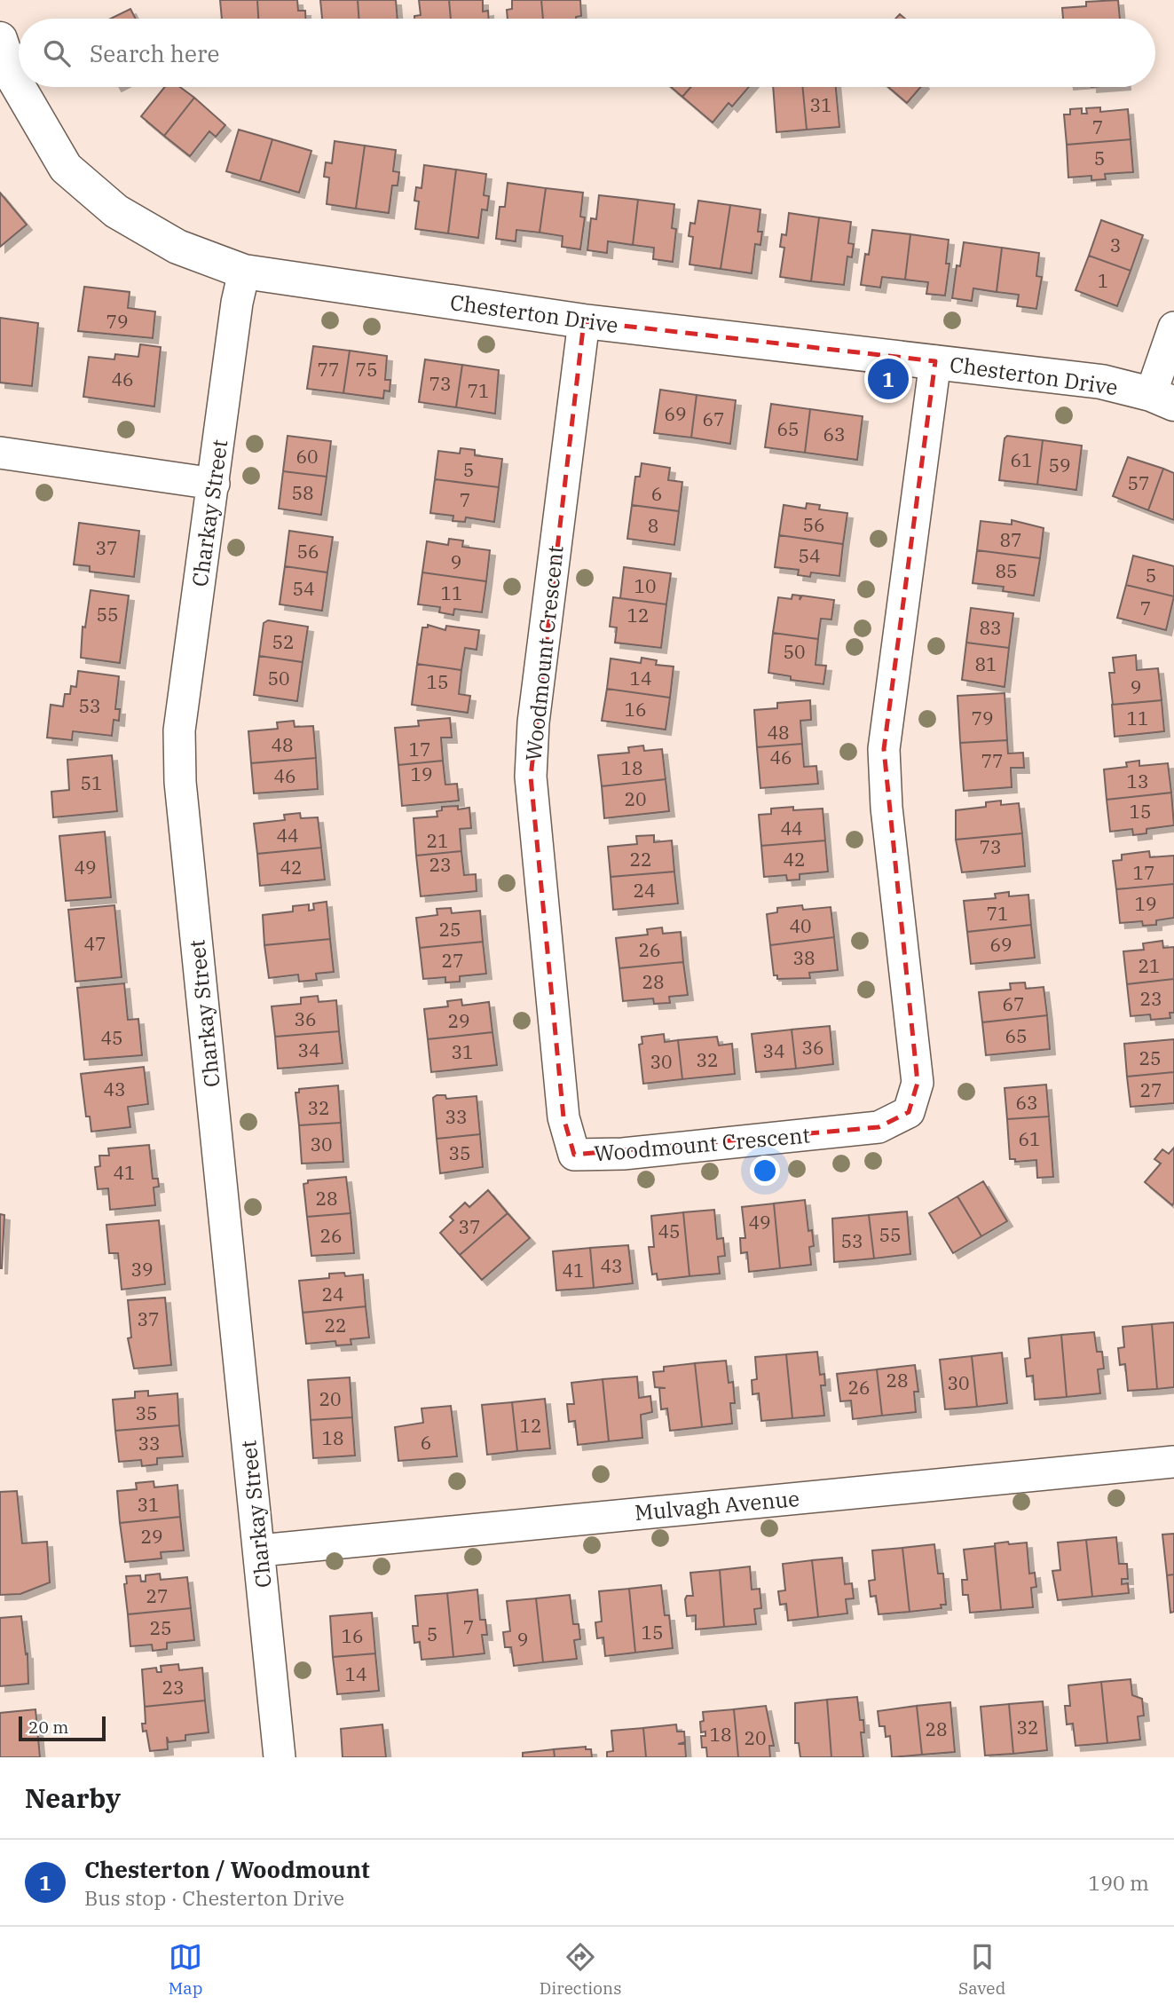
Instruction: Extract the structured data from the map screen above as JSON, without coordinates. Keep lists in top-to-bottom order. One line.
{"streets":{"street":["Chesterton Drive","Charkay Street","Woodmount Crescent","Mulvagh Avenue"]},"crossings":[["Chesterton Drive","Charkay Street"],["Chesterton Drive","Woodmount Crescent"],["Charkay Street","Mulvagh Avenue"]],"house_numbers":["31","7","5","3","1","79","77","75","46","73","71","69","67","65","63","60","61","59","5","57","58","6","7","56","8","87","37","56","54","9","85","5","10","54","11","7","55","12","83","52","50","81","50","14","15","9","53","16","79","11","48","48","17","46","77","18","19","46","13","51","20","15","44","44","21","73","22","42","23","49","42","17","24","19","71","40","25","47","69","26","38","27","21","28","23","67","36","29","65","45","36","34","34","31","25","32","30","43","27","63","32","33","61","30","35","41","28","49","37","45","55","26","53","43","39","41","24","37","22","28","30","26","20","35","12","18","6","33","31","29","27","7","25","15","5","16","9","14","23","32","28","18","20"],"scale_bar":"20 m","page":{"search":"Search here","pins":"1","scale":"20 m","heading":"Nearby","list":[{"mark":"1","name":"Chesterton / Woodmount","note":"Bus stop · Chesterton Drive","value":"190 m"}],"nav":["Map","Directions","Saved"]}}
